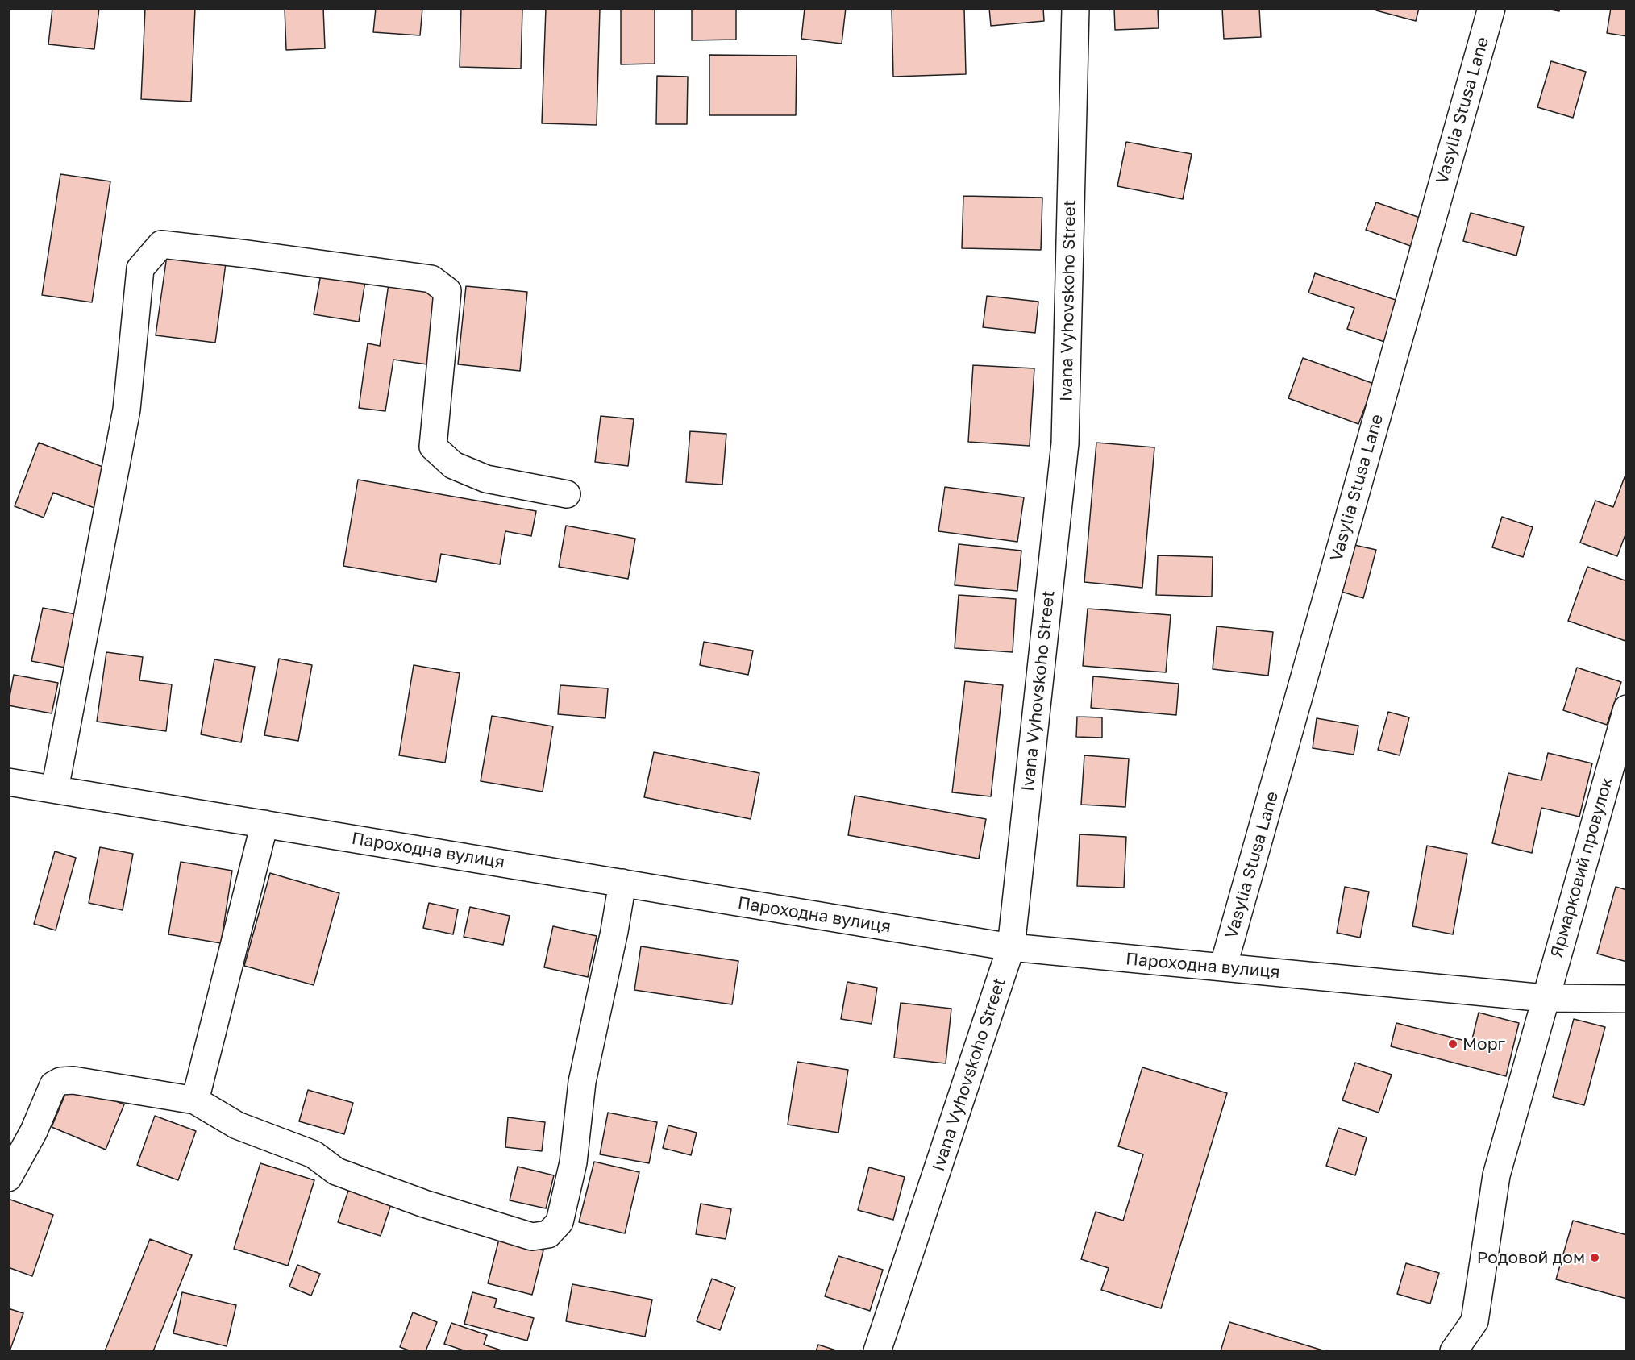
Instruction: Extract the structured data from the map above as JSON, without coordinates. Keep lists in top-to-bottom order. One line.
{"streets":{"street":["Vasylia Stusa Lane","Ivana Vyhovskoho Street","Пароходна вулиця","Ярмарковий провулок"]},"crossings":[["Vasylia Stusa Lane","Пароходна вулиця"],["Ivana Vyhovskoho Street","Пароходна вулиця"],["Пароходна вулиця","Ярмарковий провулок"]],"places":["Морг","Родовой дом"]}
